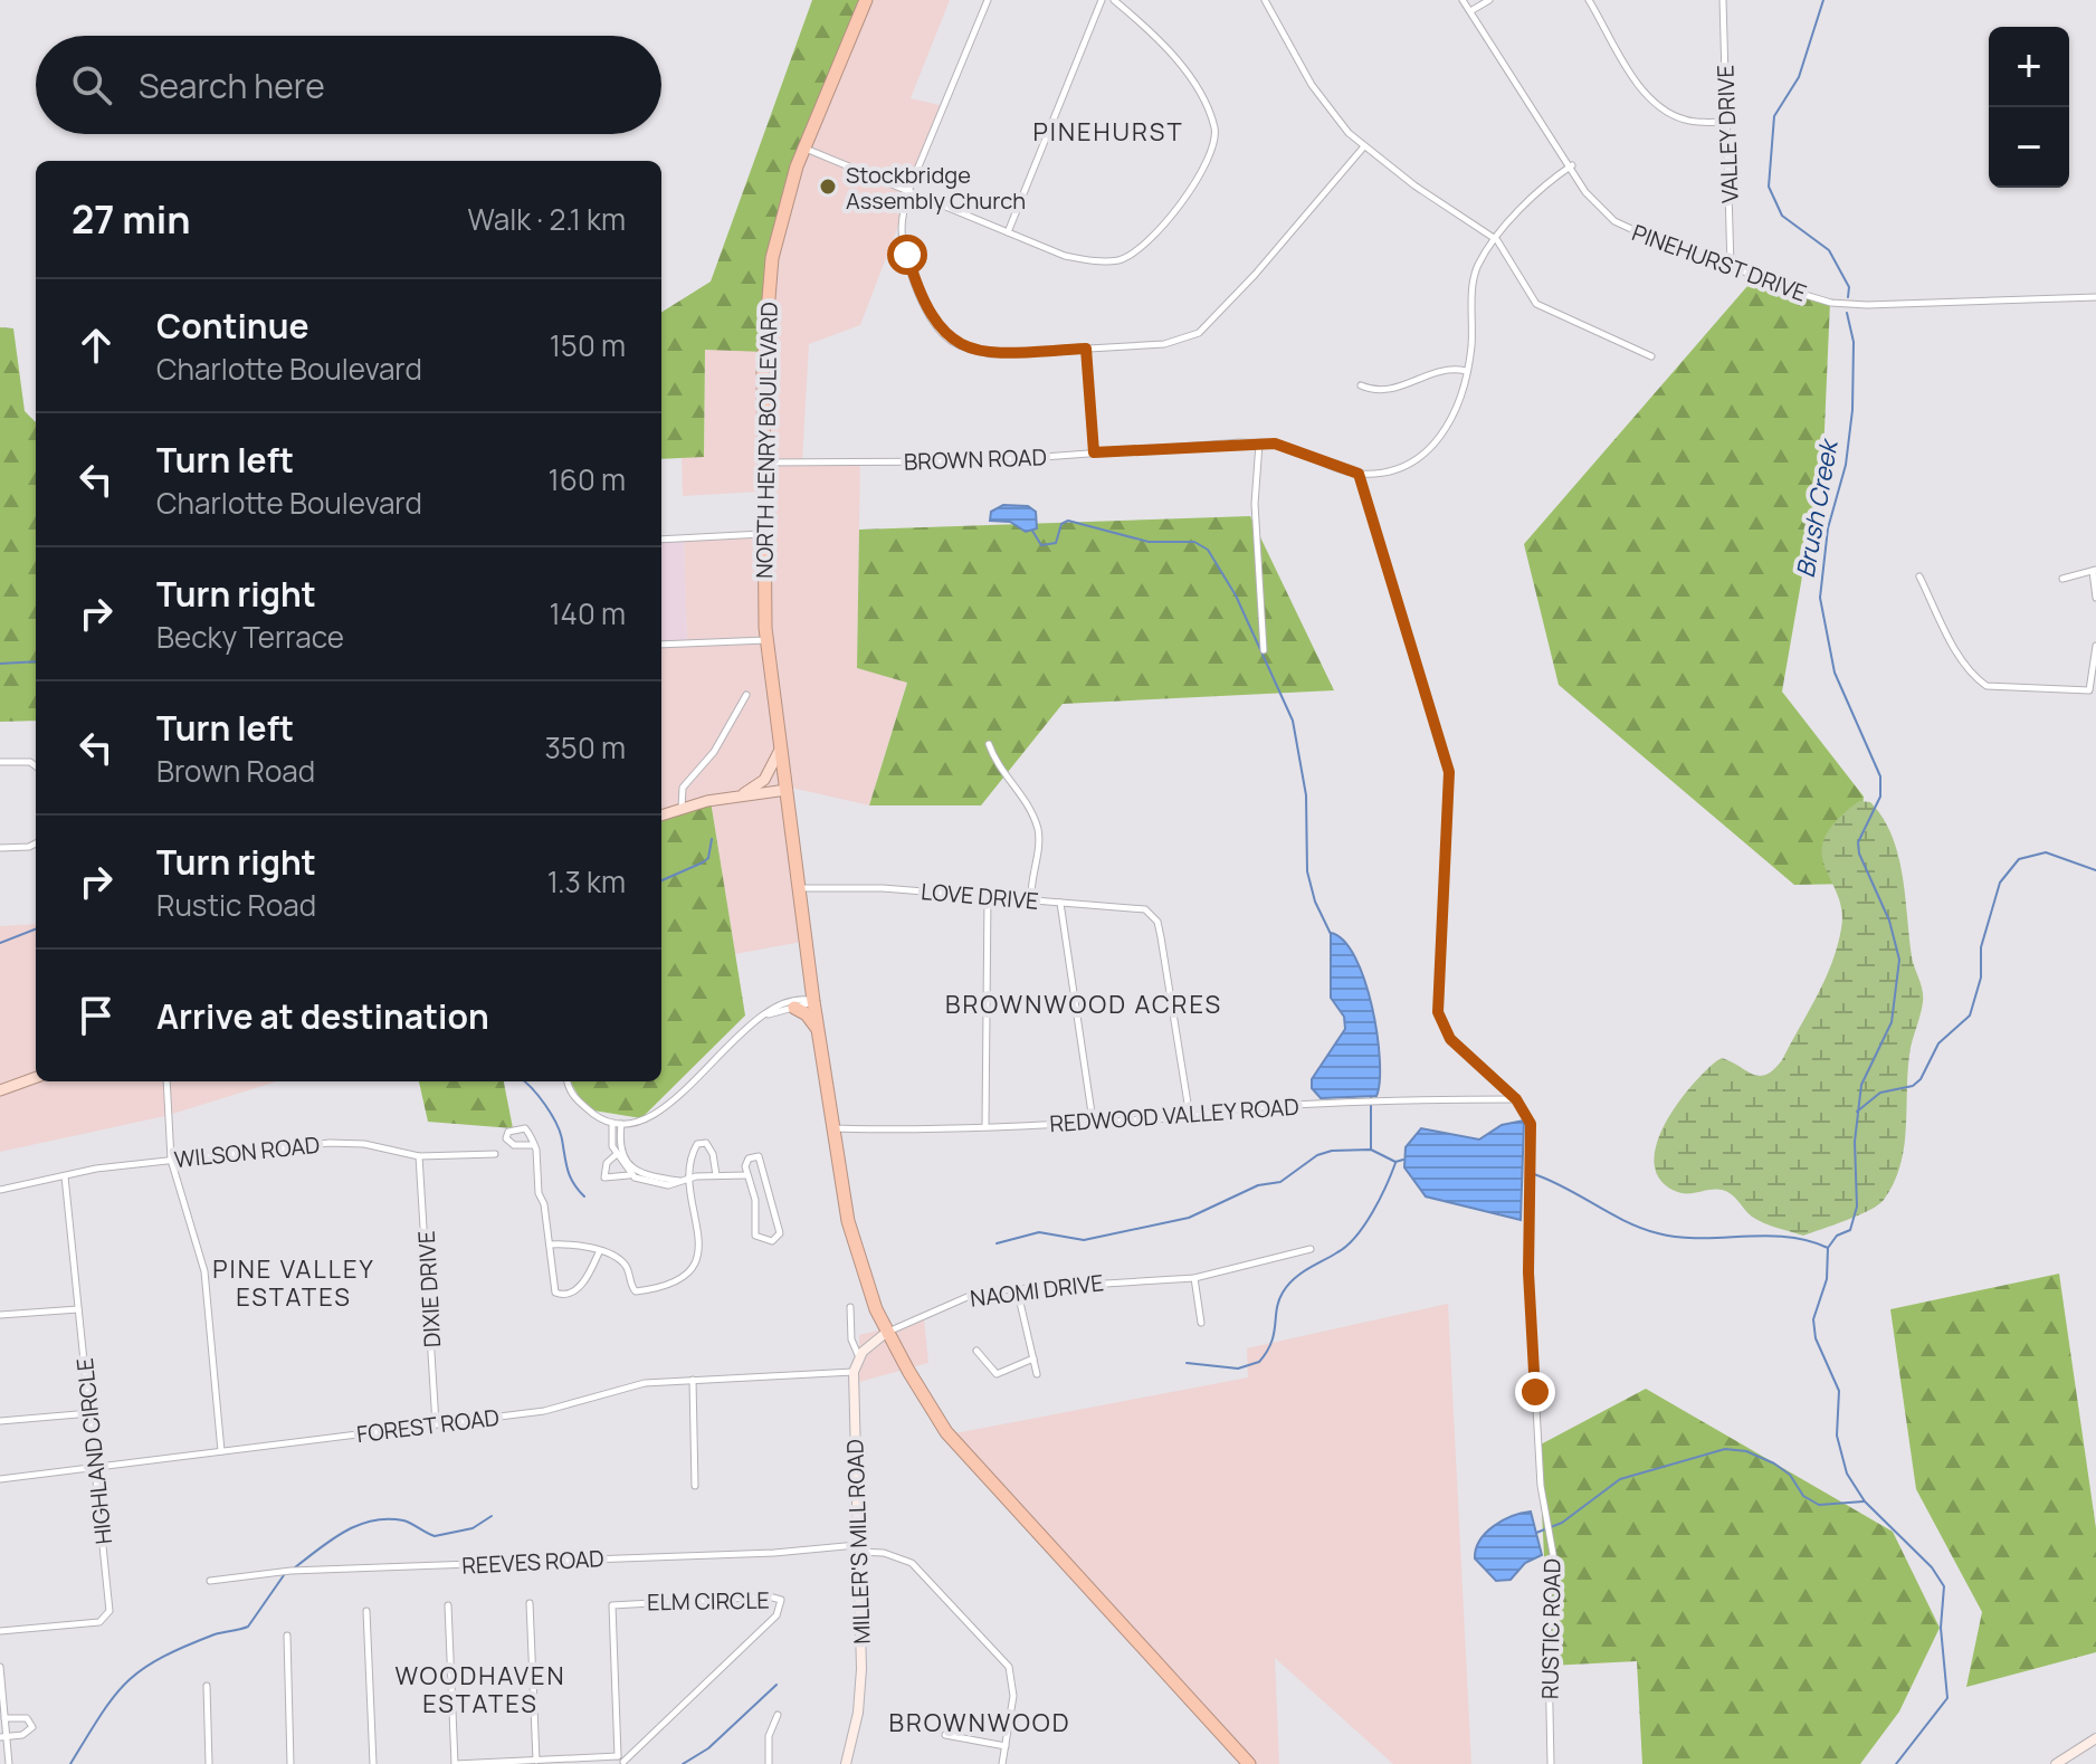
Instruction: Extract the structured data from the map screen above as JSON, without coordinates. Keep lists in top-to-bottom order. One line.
{"streets":{"highway":["NORTH HENRY BOULEVARD"],"street":["VALLEY DRIVE","PINEHURST DRIVE","BROWN ROAD","LOVE DRIVE","REDWOOD VALLEY ROAD","WILSON ROAD","DIXIE DRIVE","NAOMI DRIVE","FOREST ROAD","HIGHLAND CIRCLE","MILLER'S MILL ROAD","REEVES ROAD","ELM CIRCLE","RUSTIC ROAD"]},"crossings":[["VALLEY DRIVE","PINEHURST DRIVE"],["PINEHURST DRIVE","BROWN ROAD"],["NORTH HENRY BOULEVARD","BROWN ROAD"],["NORTH HENRY BOULEVARD","LOVE DRIVE"],["NORTH HENRY BOULEVARD","REDWOOD VALLEY ROAD"],["NORTH HENRY BOULEVARD","NAOMI DRIVE"],["NORTH HENRY BOULEVARD","MILLER'S MILL ROAD"],["BROWN ROAD","RUSTIC ROAD"],["LOVE DRIVE","REDWOOD VALLEY ROAD"],["REDWOOD VALLEY ROAD","RUSTIC ROAD"],["WILSON ROAD","DIXIE DRIVE"],["WILSON ROAD","HIGHLAND CIRCLE"],["DIXIE DRIVE","FOREST ROAD"],["NAOMI DRIVE","MILLER'S MILL ROAD"],["FOREST ROAD","HIGHLAND CIRCLE"],["FOREST ROAD","MILLER'S MILL ROAD"],["MILLER'S MILL ROAD","REEVES ROAD"]],"districts":["PINEHURST","BROWNWOOD ACRES","PINE VALLEY ESTATES","WOODHAVEN ESTATES","BROWNWOOD"],"water":["Brush Creek"],"places":["Stockbridge Assembly Church"],"page":{"map_buttons":["+","−"],"search":"Search here","heading":["27 min","Walk · 2.1 km"],"list":[["Continue","Charlotte Boulevard","150 m"],["Turn left","Charlotte Boulevard","160 m"],["Turn right","Becky Terrace","140 m"],["Turn left","Brown Road","350 m"],["Turn right","Rustic Road","1.3 km"],"Arrive at destination"]}}
